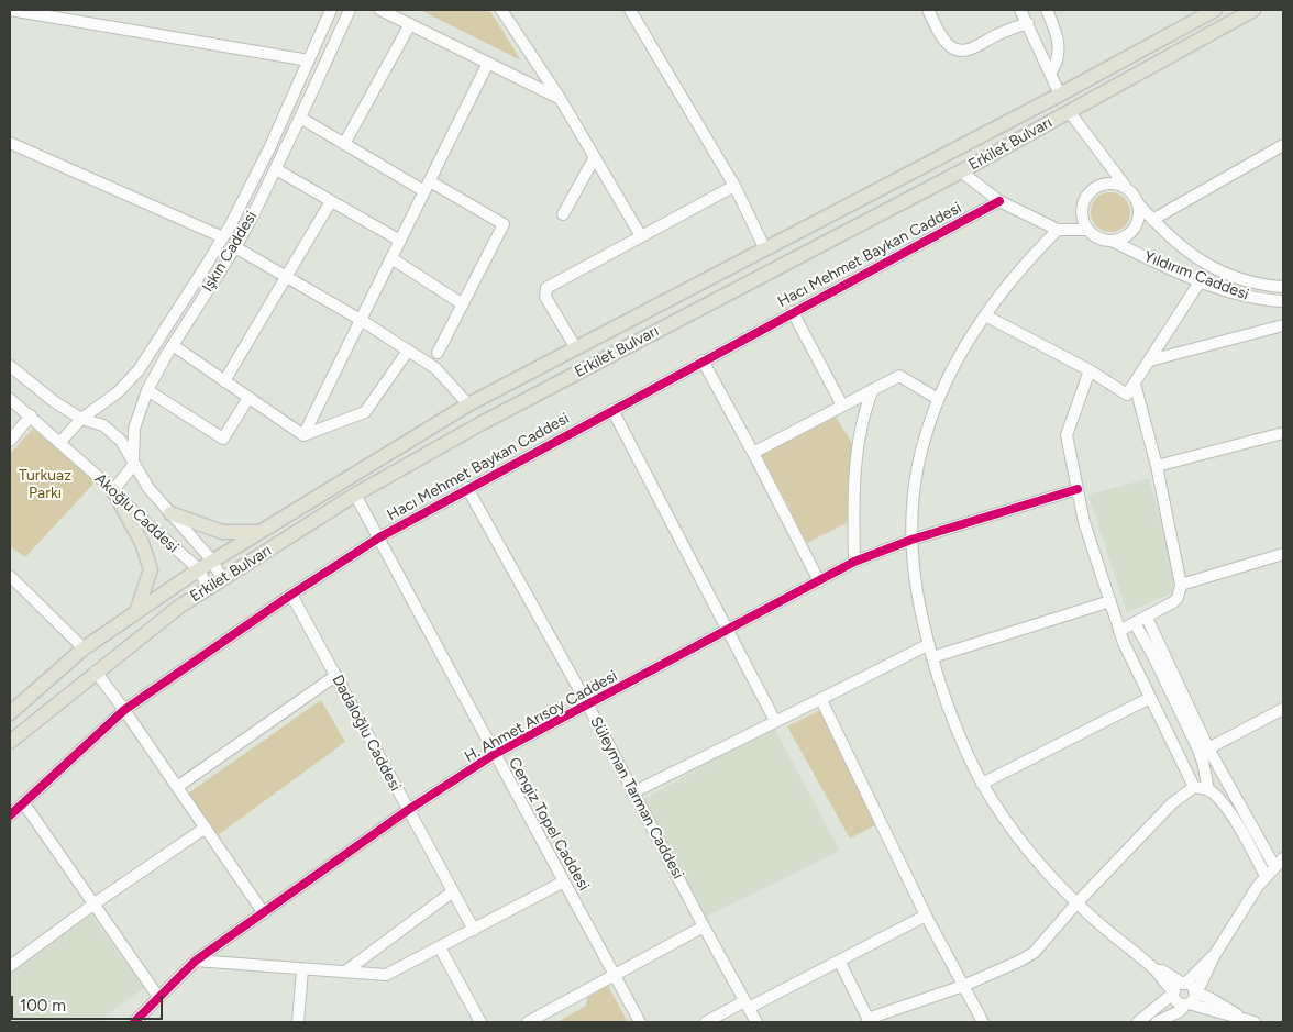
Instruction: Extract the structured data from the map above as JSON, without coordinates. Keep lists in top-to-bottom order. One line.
{"streets":{"main road":["Erkilet Bulvarı"],"street":["Işkın Caddesi","Hacı Mehmet Baykan Caddesi","Yıldırım Caddesi","Akoğlu Caddesi","H. Ahmet Arısoy Caddesi","Dadaloğlu Caddesi","Süleyman Tarman Caddesi","Cengiz Topel Caddesi"]},"crossings":[["Erkilet Bulvarı","Akoğlu Caddesi"],["Erkilet Bulvarı","Cengiz Topel Caddesi"],["Işkın Caddesi","Akoğlu Caddesi"],["Hacı Mehmet Baykan Caddesi","Dadaloğlu Caddesi"],["Hacı Mehmet Baykan Caddesi","Süleyman Tarman Caddesi"],["Hacı Mehmet Baykan Caddesi","Cengiz Topel Caddesi"],["H. Ahmet Arısoy Caddesi","Dadaloğlu Caddesi"],["H. Ahmet Arısoy Caddesi","Süleyman Tarman Caddesi"],["H. Ahmet Arısoy Caddesi","Cengiz Topel Caddesi"]],"parks":["Turkuaz Parkı"],"scale_bar":"100 m"}
